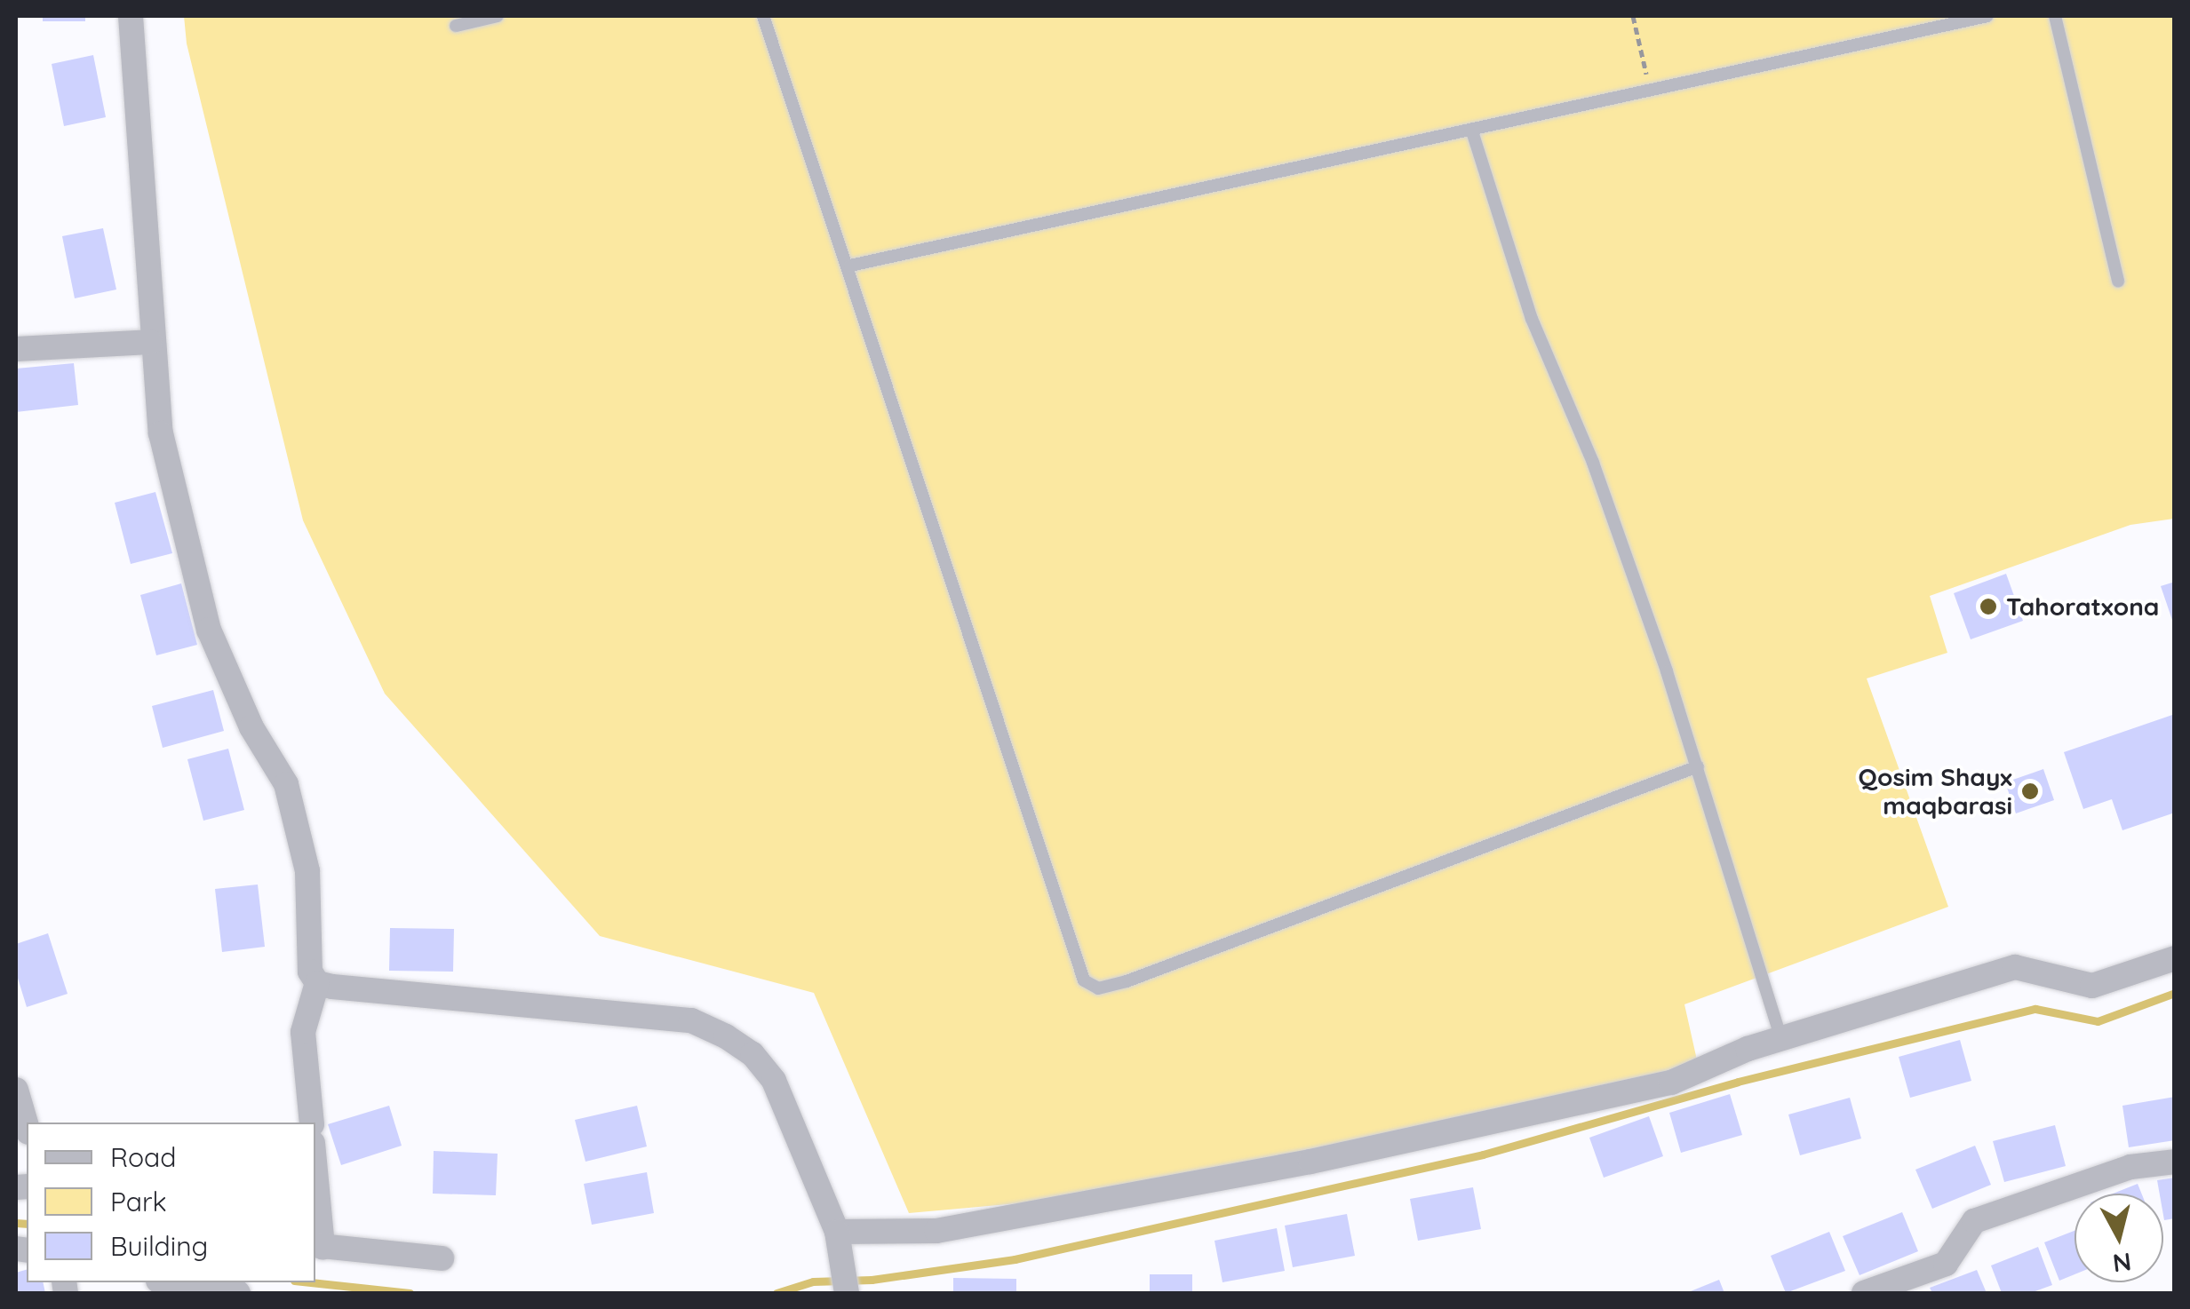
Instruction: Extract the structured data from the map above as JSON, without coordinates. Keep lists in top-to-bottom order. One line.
{"places":["Tahoratxona","Qosim Shayx maqbarasi"],"legend":["Road","Park","Building"],"north":"bottom"}
